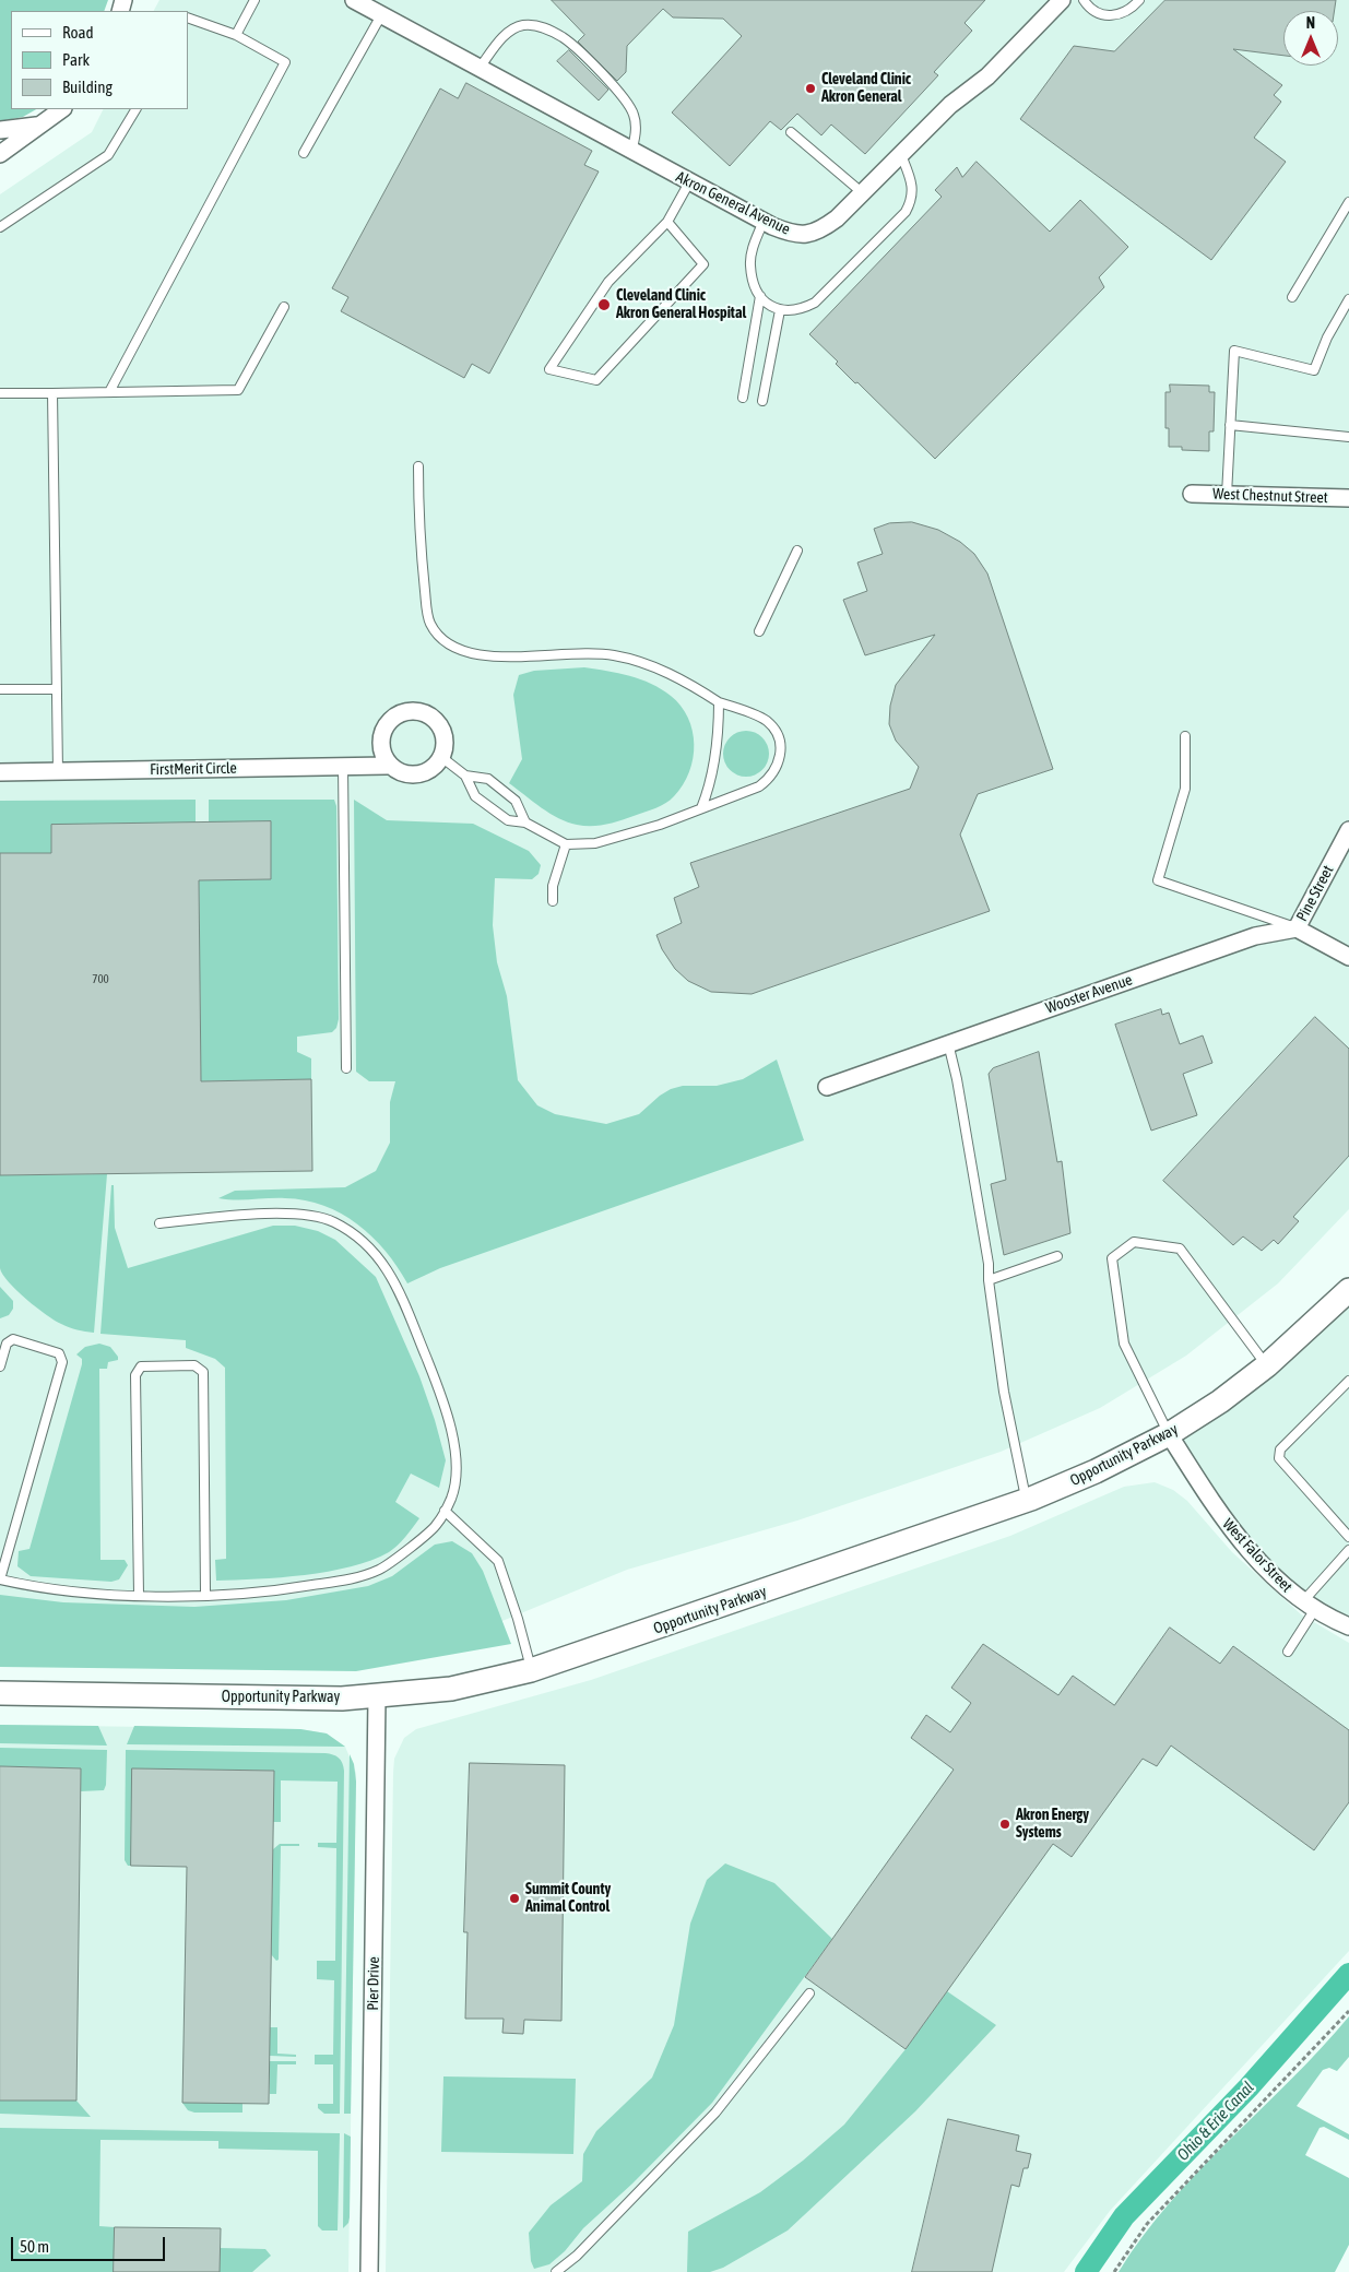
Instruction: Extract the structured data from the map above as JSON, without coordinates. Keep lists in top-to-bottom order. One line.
{"streets":{"main road":["Opportunity Parkway"],"street":["Akron General Avenue","West Chestnut Street","FirstMerit Circle","Pine Street","Wooster Avenue","West Falor Street","Pier Drive"]},"crossings":[["Pine Street","Wooster Avenue"],["Opportunity Parkway","West Falor Street"],["Opportunity Parkway","Pier Drive"]],"water":["Ohio & Erie Canal"],"places":["Cleveland Clinic Akron General","Cleveland Clinic Akron General Hospital","Akron Energy Systems","Summit County Animal Control"],"house_numbers":["700"],"legend":["Road","Park","Building"],"scale_bar":"50 m","north":"top"}
